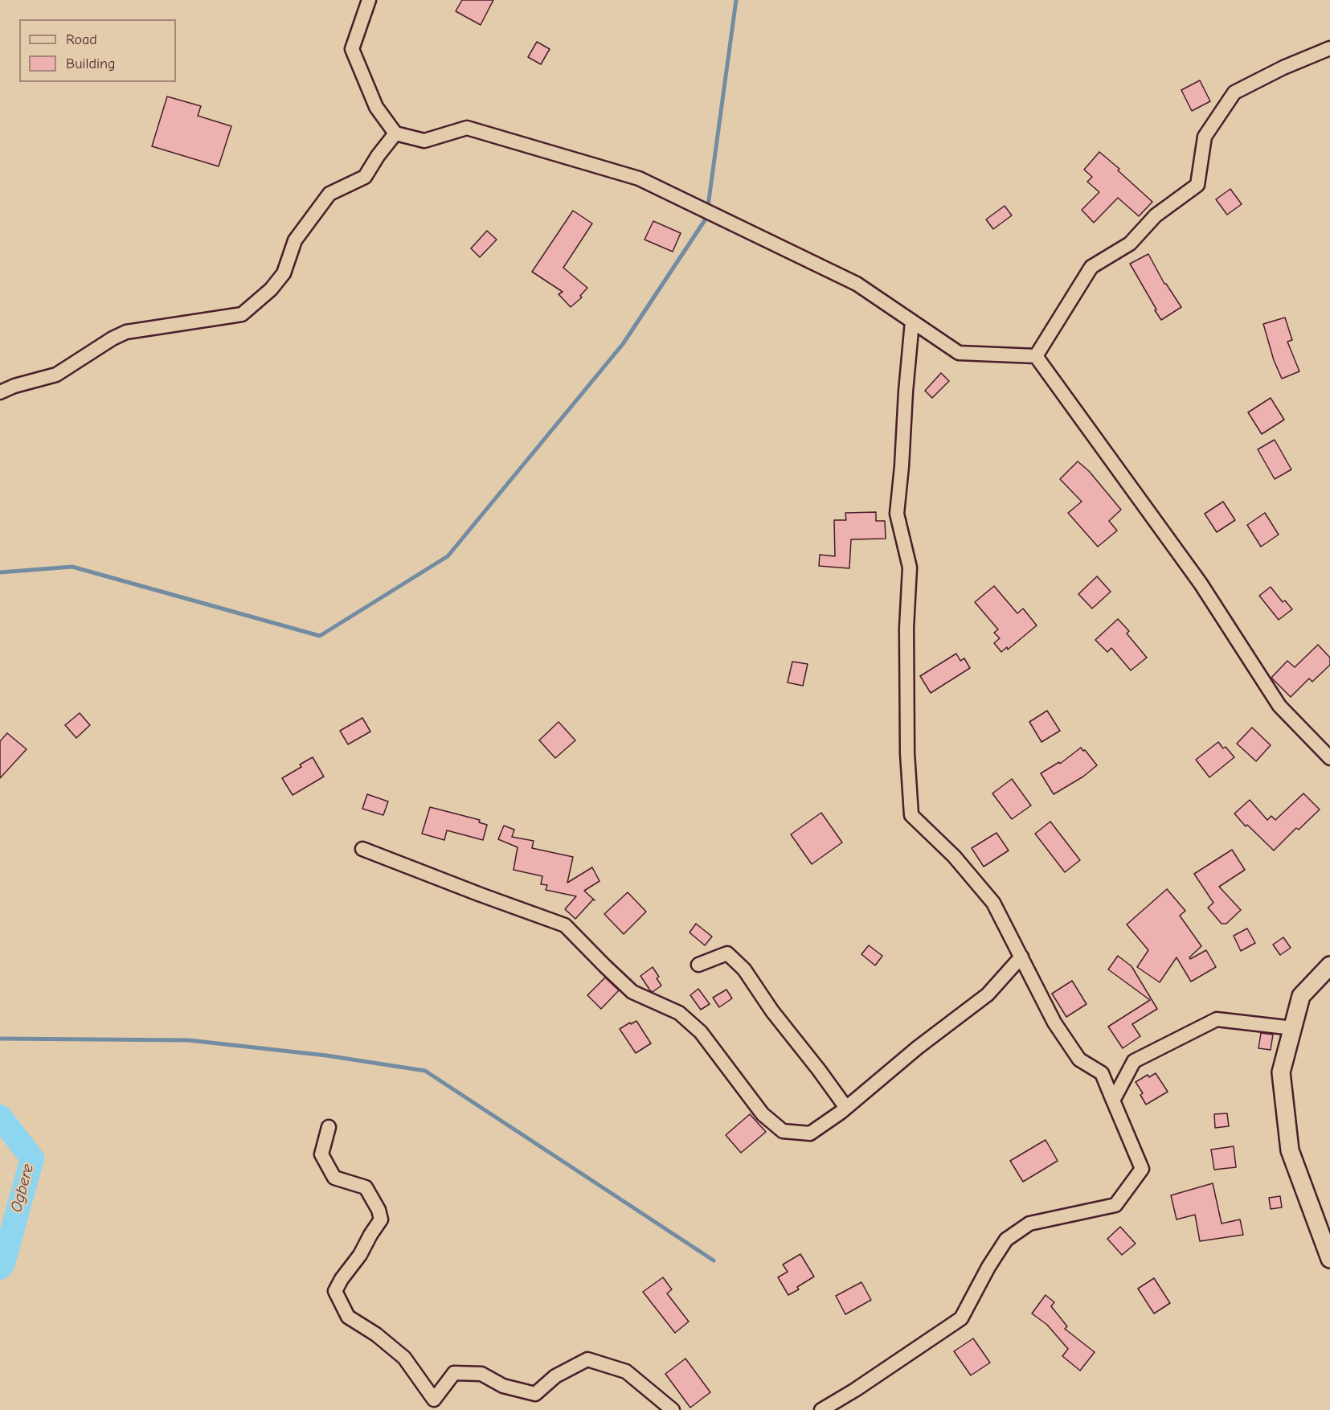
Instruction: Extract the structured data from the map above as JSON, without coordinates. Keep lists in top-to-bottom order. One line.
{"water":["Ogbere"],"legend":["Road","Building"]}
